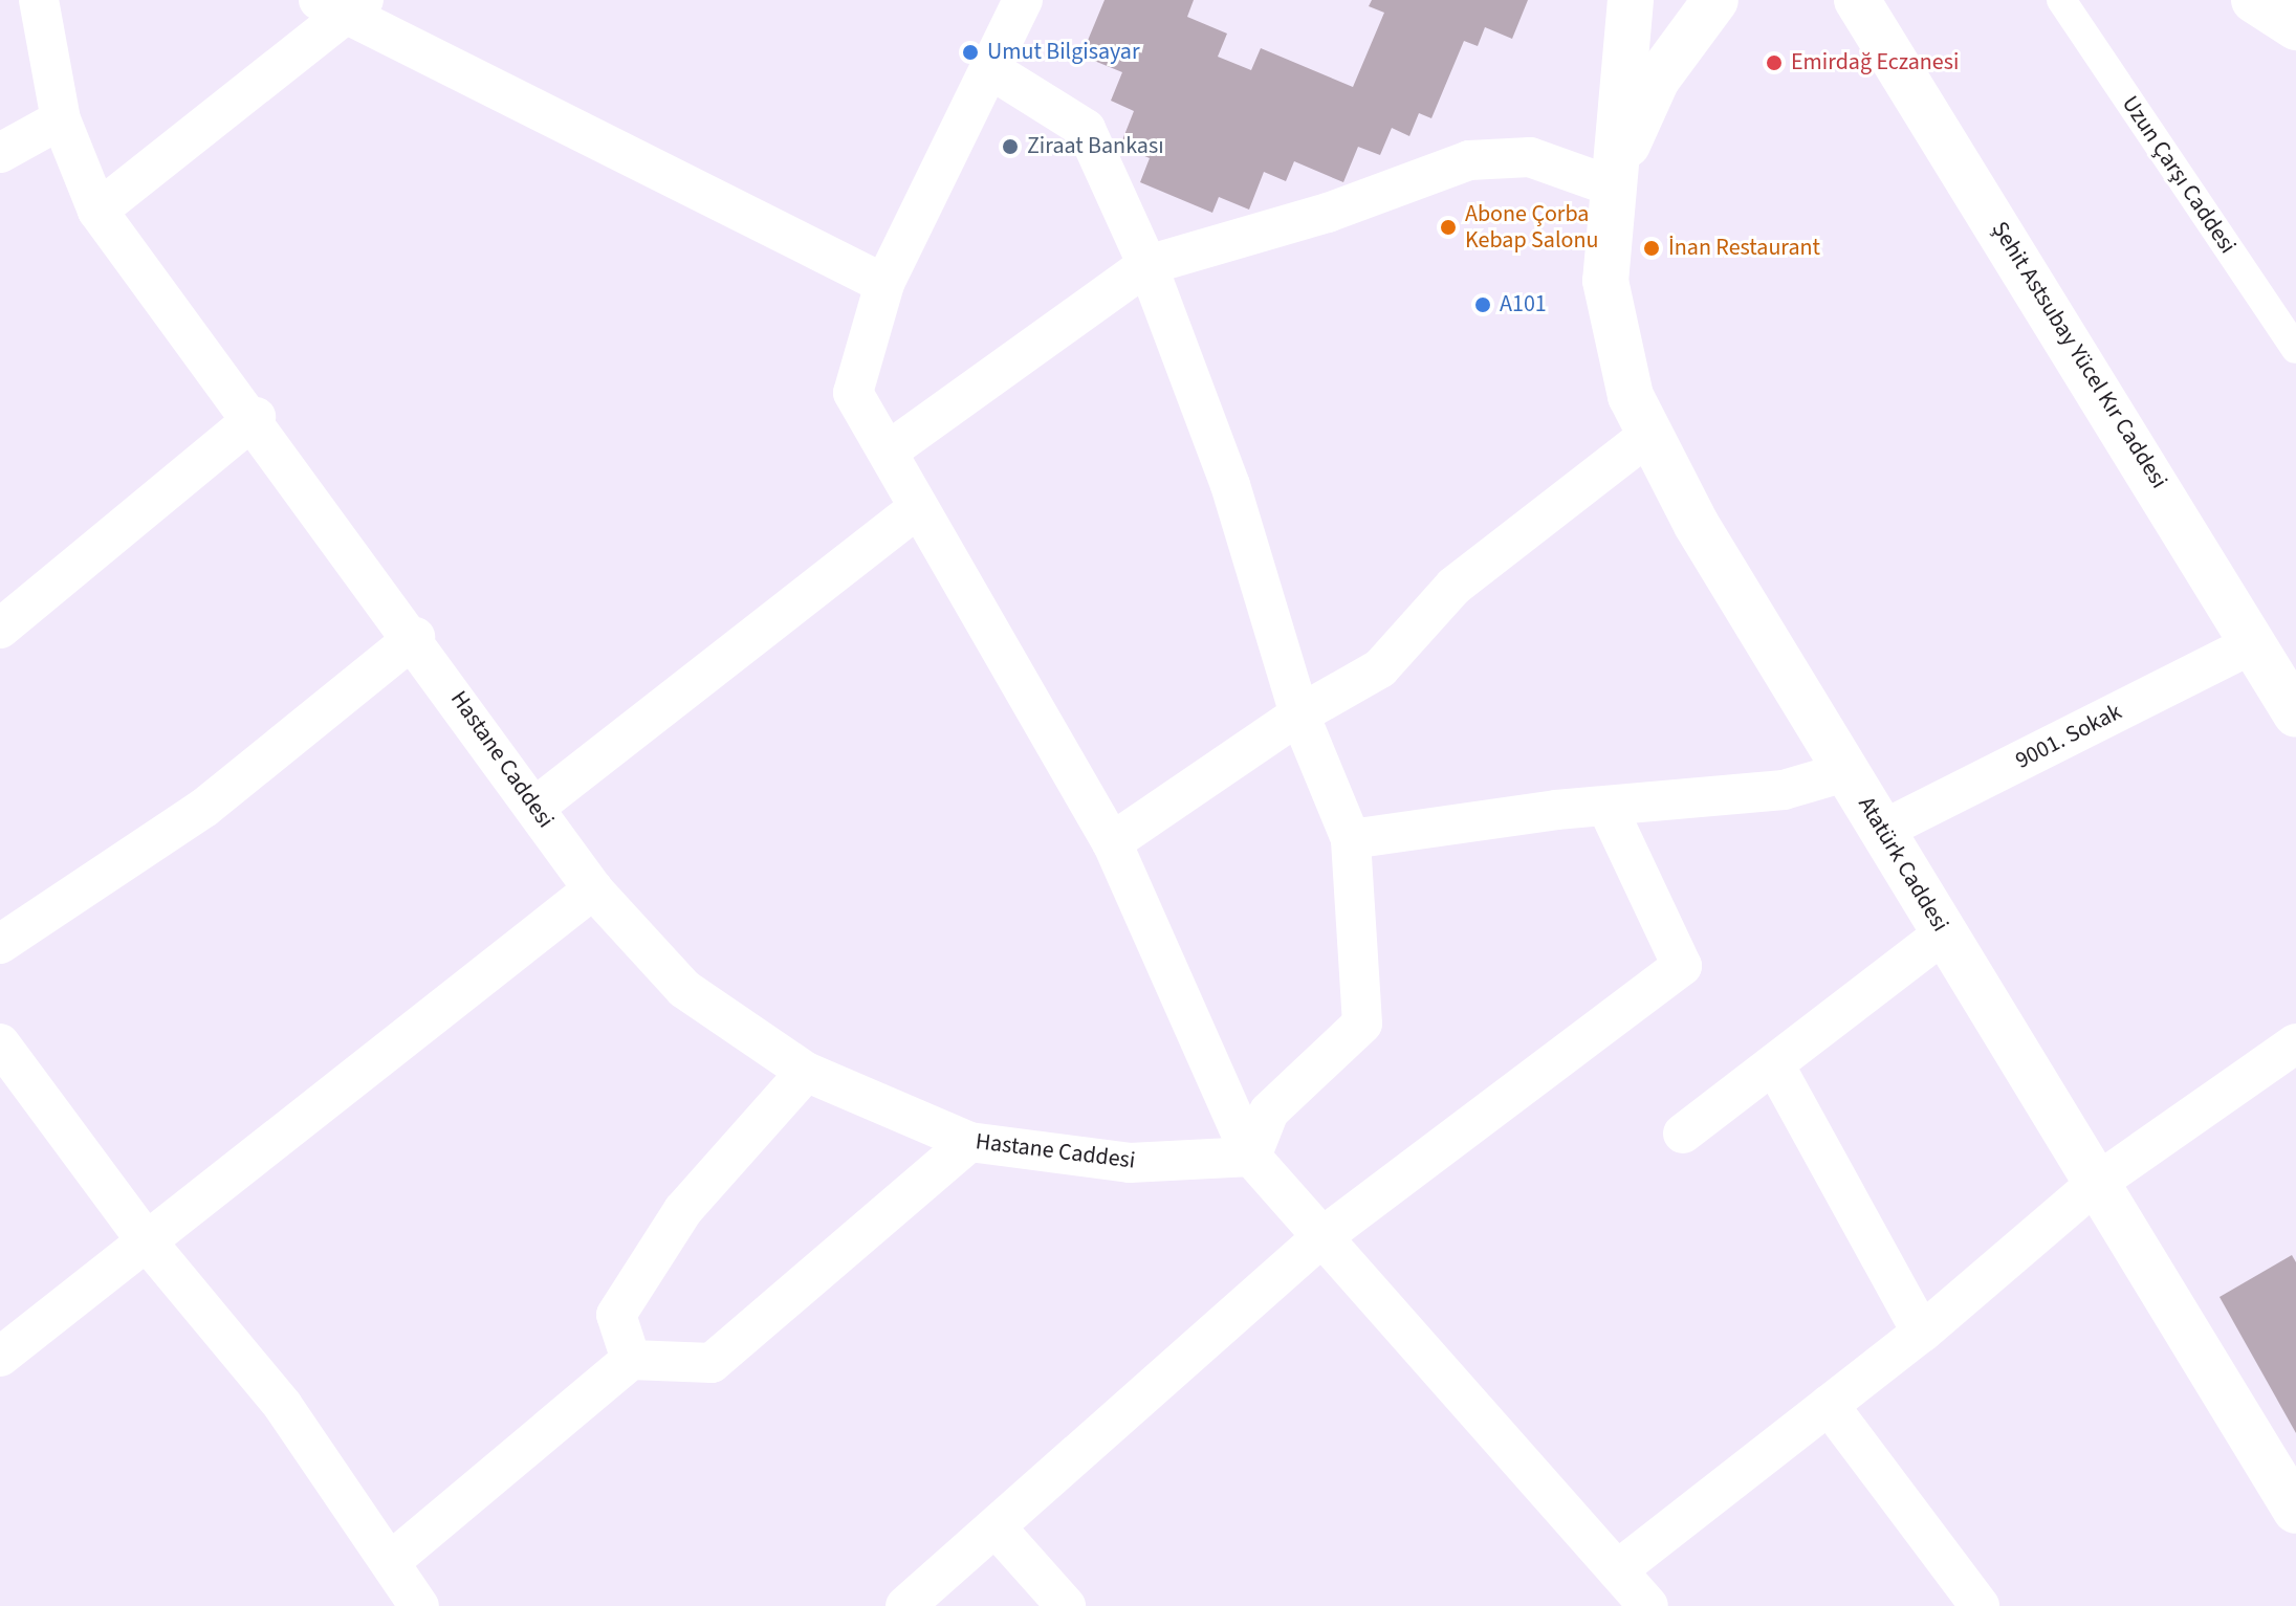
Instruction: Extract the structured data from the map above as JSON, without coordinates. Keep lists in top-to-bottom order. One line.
{"streets":{"main road":["Şehit Astsubay Yücel Kır Caddesi","Atatürk Caddesi"],"street":["Uzun Çarşı Caddesi","9001. Sokak","Hastane Caddesi"]},"crossings":[["Şehit Astsubay Yücel Kır Caddesi","9001. Sokak"],["9001. Sokak","Atatürk Caddesi"]],"places":["Umut Bilgisayar","Emirdağ Eczanesi","Ziraat Bankası","Abone Çorba Kebap Salonu","İnan Restaurant","A101"]}
